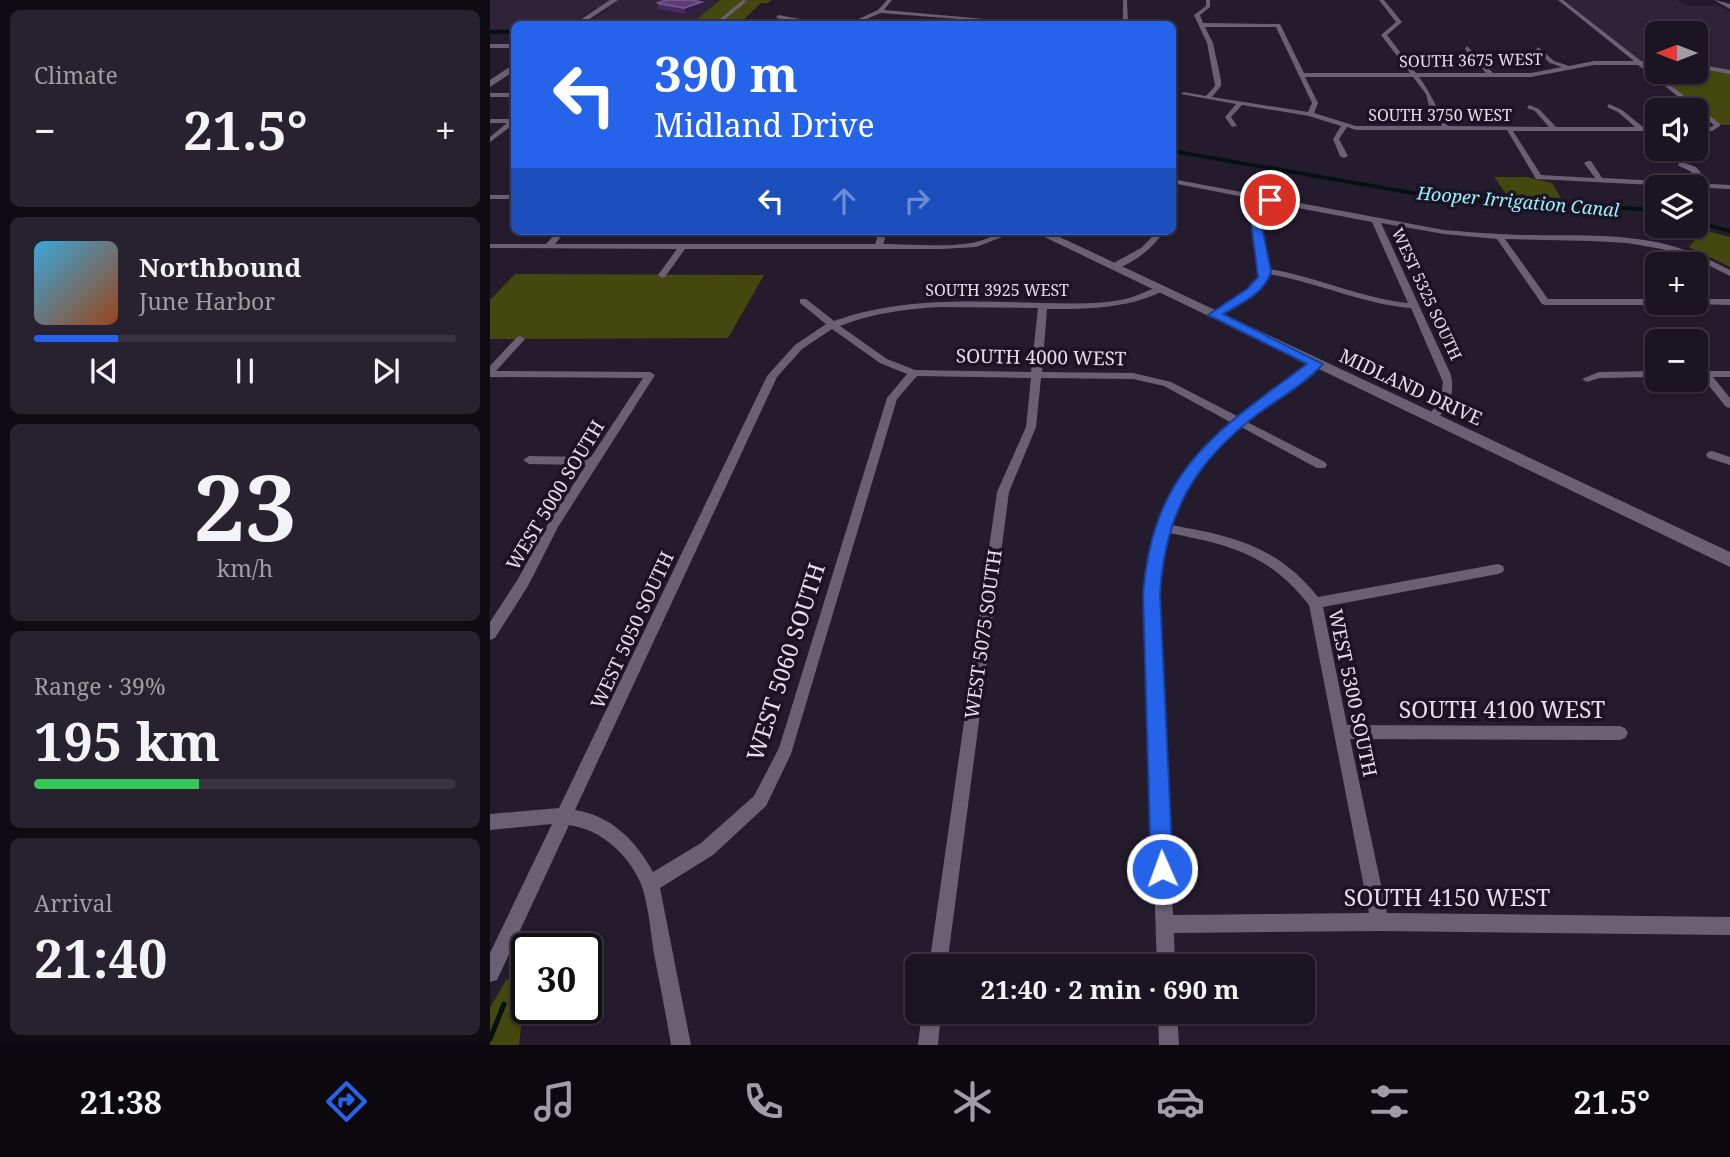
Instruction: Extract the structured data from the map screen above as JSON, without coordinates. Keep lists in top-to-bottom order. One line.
{"streets":{"street":["SOUTH 3675 WEST","SOUTH 3750 WEST","SOUTH 3925 WEST","WEST 5325 SOUTH","SOUTH 4000 WEST","MIDLAND DRIVE","WEST 5000 SOUTH","WEST 5050 SOUTH","WEST 5075 SOUTH","WEST 5060 SOUTH","WEST 5300 SOUTH","SOUTH 4100 WEST","SOUTH 4150 WEST"]},"crossings":[["SOUTH 3925 WEST","SOUTH 4000 WEST"],["SOUTH 3925 WEST","MIDLAND DRIVE"],["SOUTH 3925 WEST","WEST 5050 SOUTH"],["SOUTH 3925 WEST","WEST 5075 SOUTH"],["WEST 5325 SOUTH","MIDLAND DRIVE"],["SOUTH 4000 WEST","WEST 5050 SOUTH"],["SOUTH 4000 WEST","WEST 5075 SOUTH"],["SOUTH 4000 WEST","WEST 5060 SOUTH"],["WEST 5300 SOUTH","SOUTH 4100 WEST"],["WEST 5300 SOUTH","SOUTH 4150 WEST"]],"water":["Hooper Irrigation Canal"],"north":"left","page":{"tile":["Climate",["23","km/h"],["Range · 39%","195 km"],["Arrival","21:40"]],"map_buttons":["+","−"],"turn":["390 m","Midland Drive"],"heat":["−","21.5°","+"],"song":["Northbound","June Harbor"],"limit":"30","trip":"21:40 · 2 min · 690 m","tabs":["21:38","21.5°"]}}
